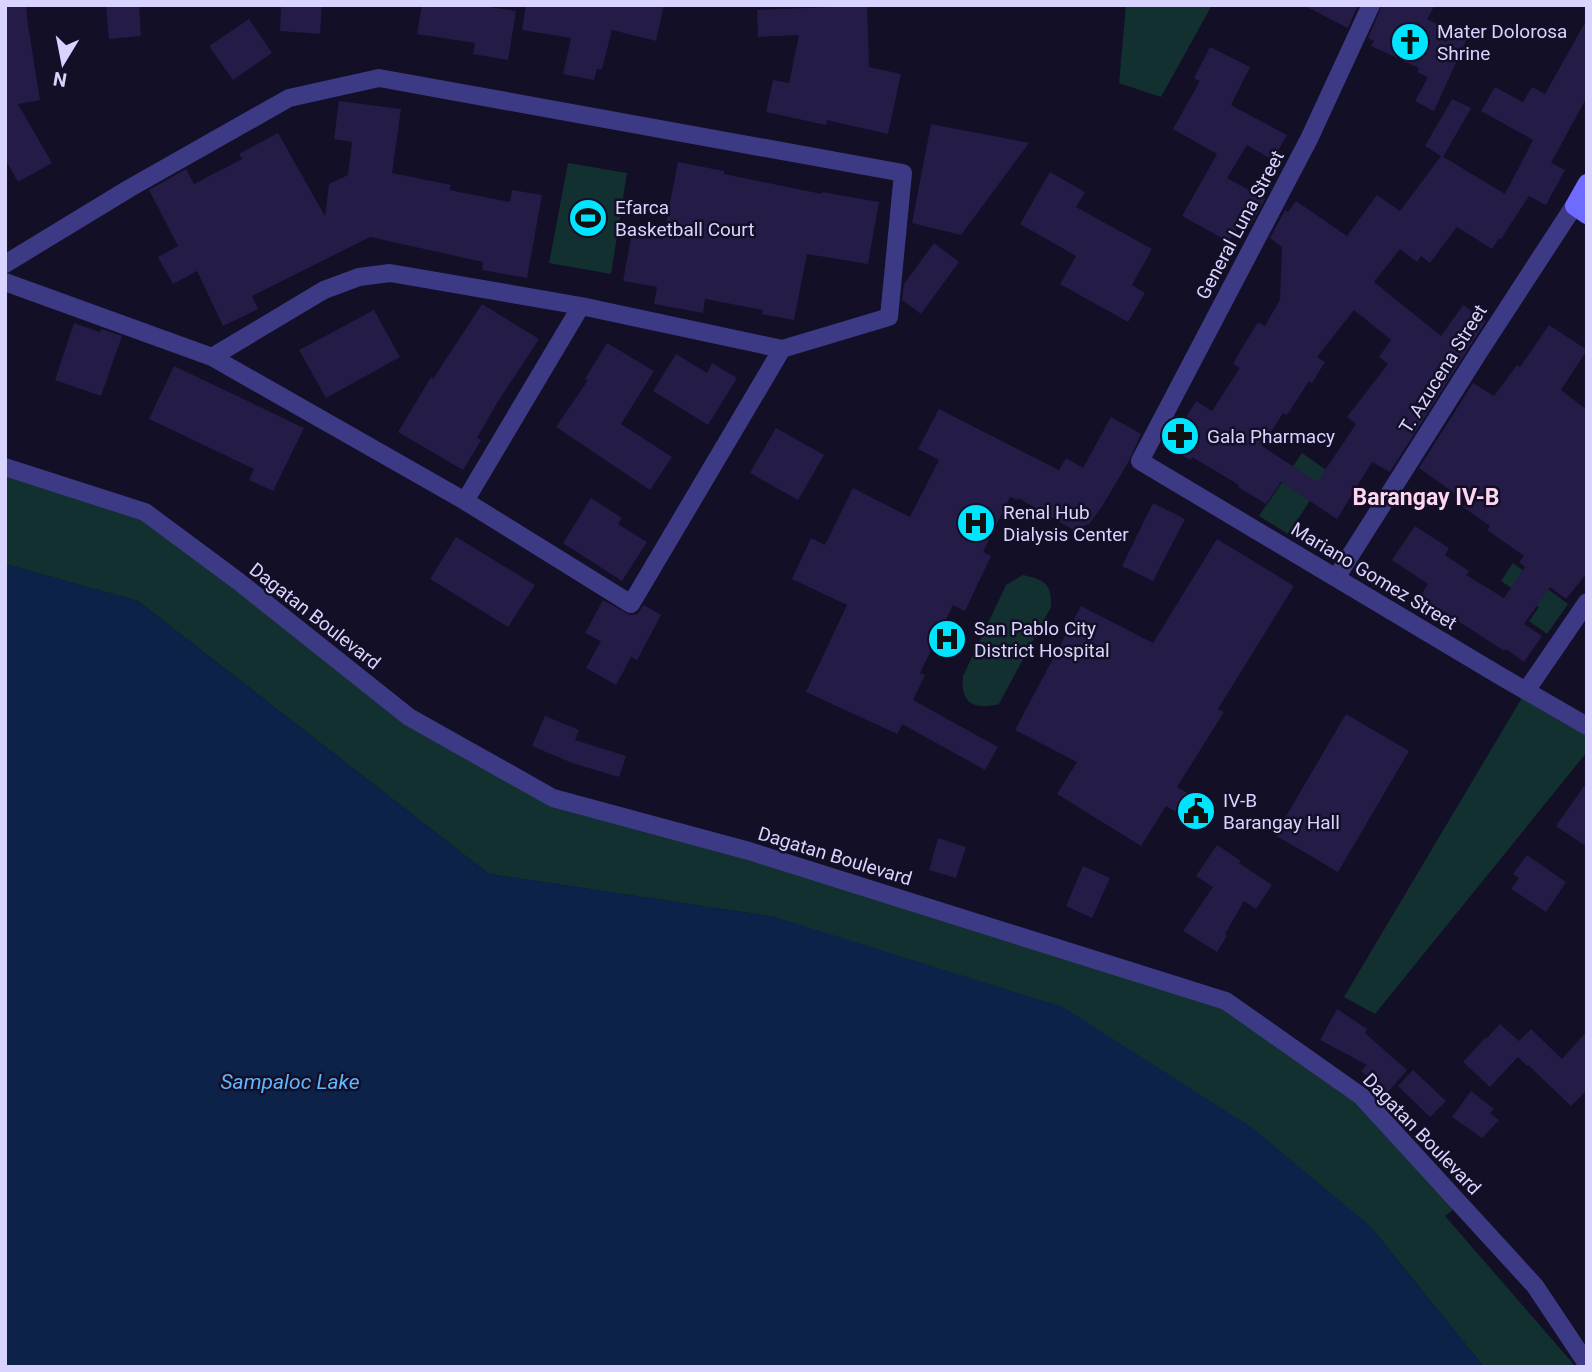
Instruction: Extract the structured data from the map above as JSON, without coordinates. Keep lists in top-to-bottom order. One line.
{"streets":{"main road":["T. Azucena Street"],"street":["General Luna Street","Mariano Gomez Street","Dagatan Boulevard"]},"crossings":[["General Luna Street","Mariano Gomez Street"],["T. Azucena Street","Mariano Gomez Street"]],"districts":["Barangay IV-B"],"water":["Sampaloc Lake"],"places":{"church":["Mater Dolorosa Shrine"],"sports":["Efarca Basketball Court"],"pharmacy":["Gala Pharmacy"],"hospital":["Renal Hub Dialysis Center","San Pablo City District Hospital"],"public building":["IV-B Barangay Hall"]},"north":"bottom"}
